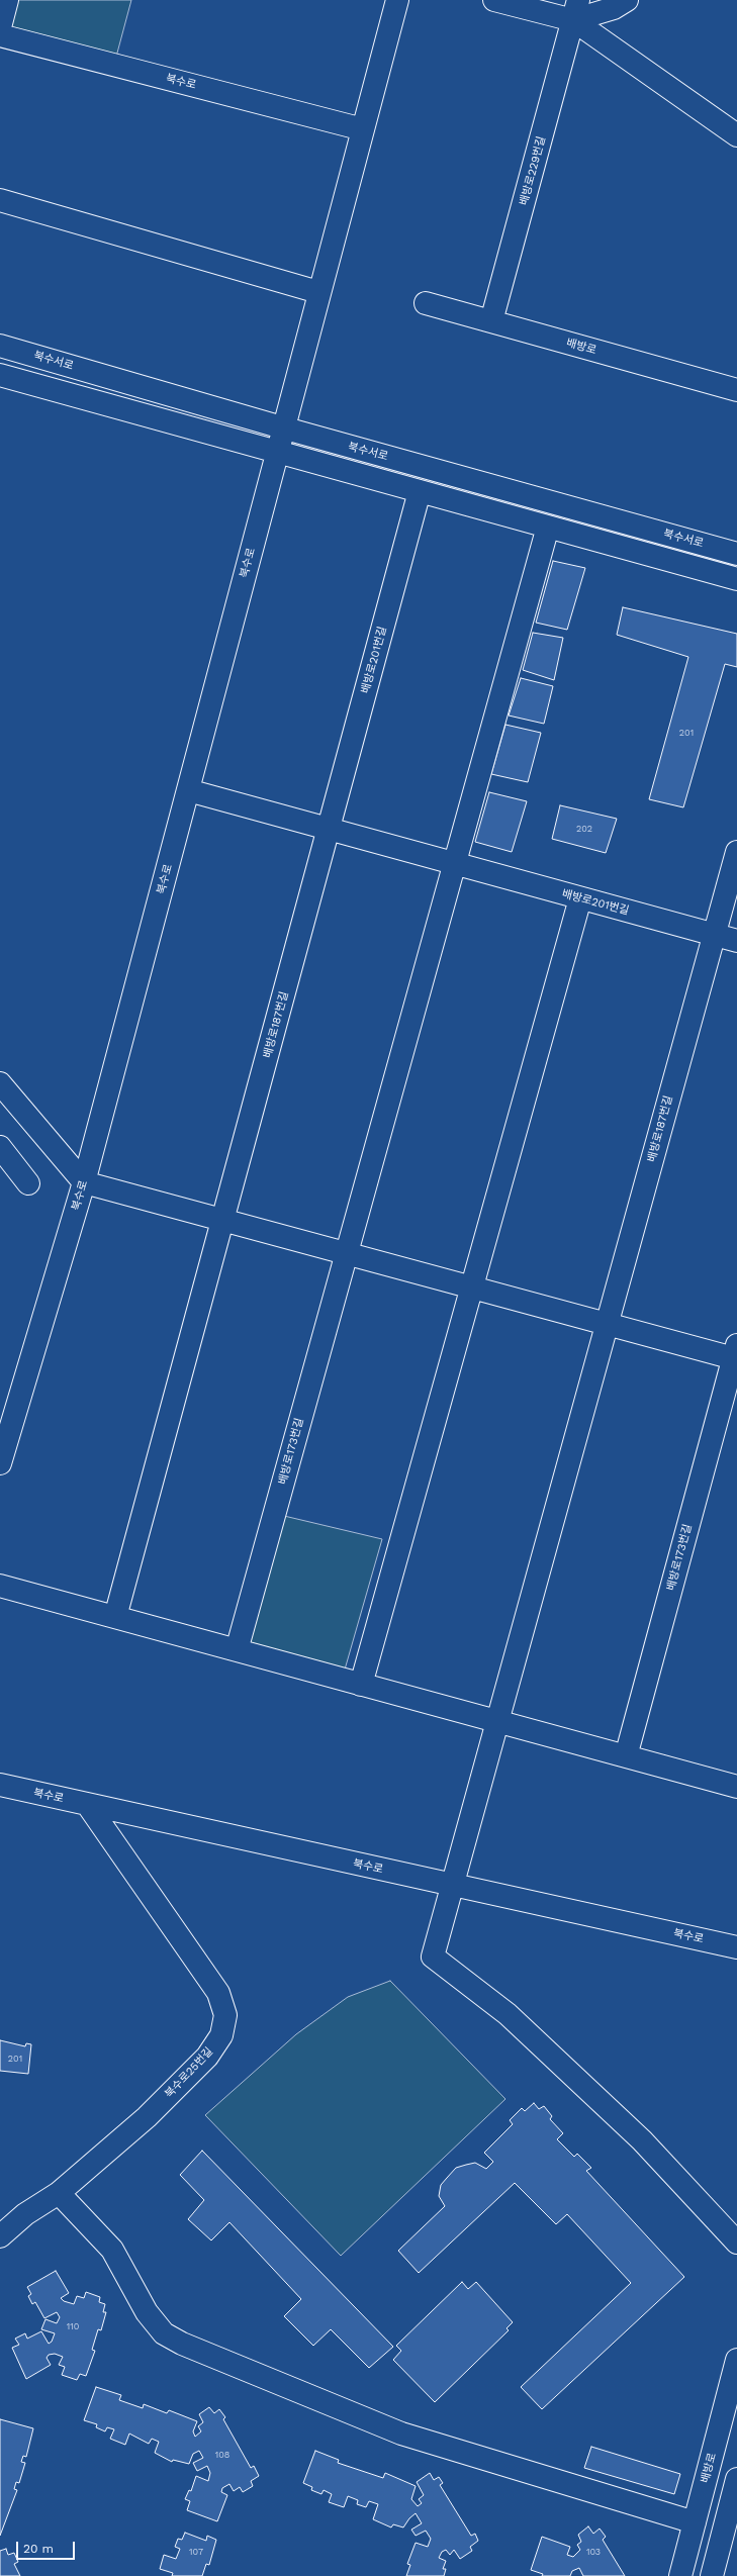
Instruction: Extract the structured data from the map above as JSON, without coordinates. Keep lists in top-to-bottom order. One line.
{"streets":{"street":["북수로","배방로229번길","배방로","북수서로","배방로201번길","배방로187번길","배방로173번길","북수로25번길"]},"crossings":[["북수로","북수서로"],["북수로","배방로201번길"],["북수로","북수로25번길"],["배방로229번길","배방로"],["배방로201번길","배방로187번길"]],"house_numbers":["201","202","201","110","108","107","103"],"scale_bar":"20 m"}
